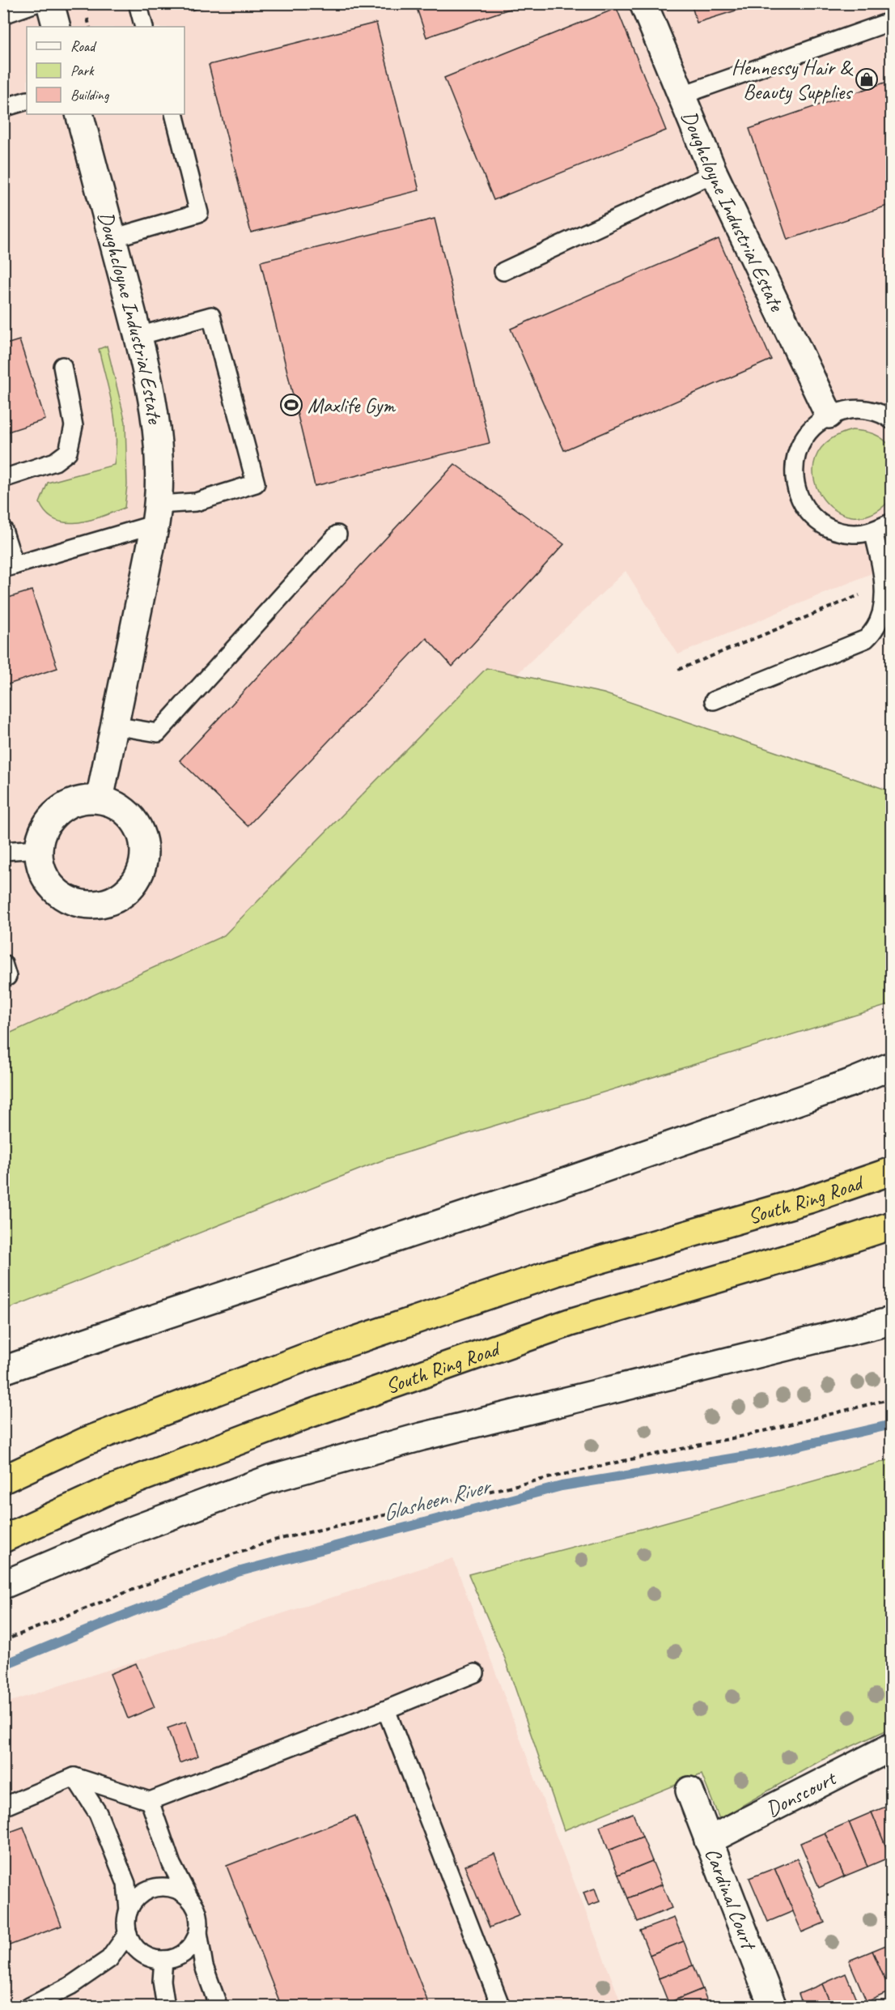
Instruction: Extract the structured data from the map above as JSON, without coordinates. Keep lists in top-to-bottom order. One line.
{"streets":{"highway":["South Ring Road"],"street":["Doughcloyne Industrial Estate","Donscourt","Cardinal Court"]},"crossings":[["Donscourt","Cardinal Court"]],"water":["Glasheen River"],"places":{"shop":["Hennessy Hair & Beauty Supplies"],"sports":["Maxlife Gym"]},"legend":["Road","Park","Building"]}
